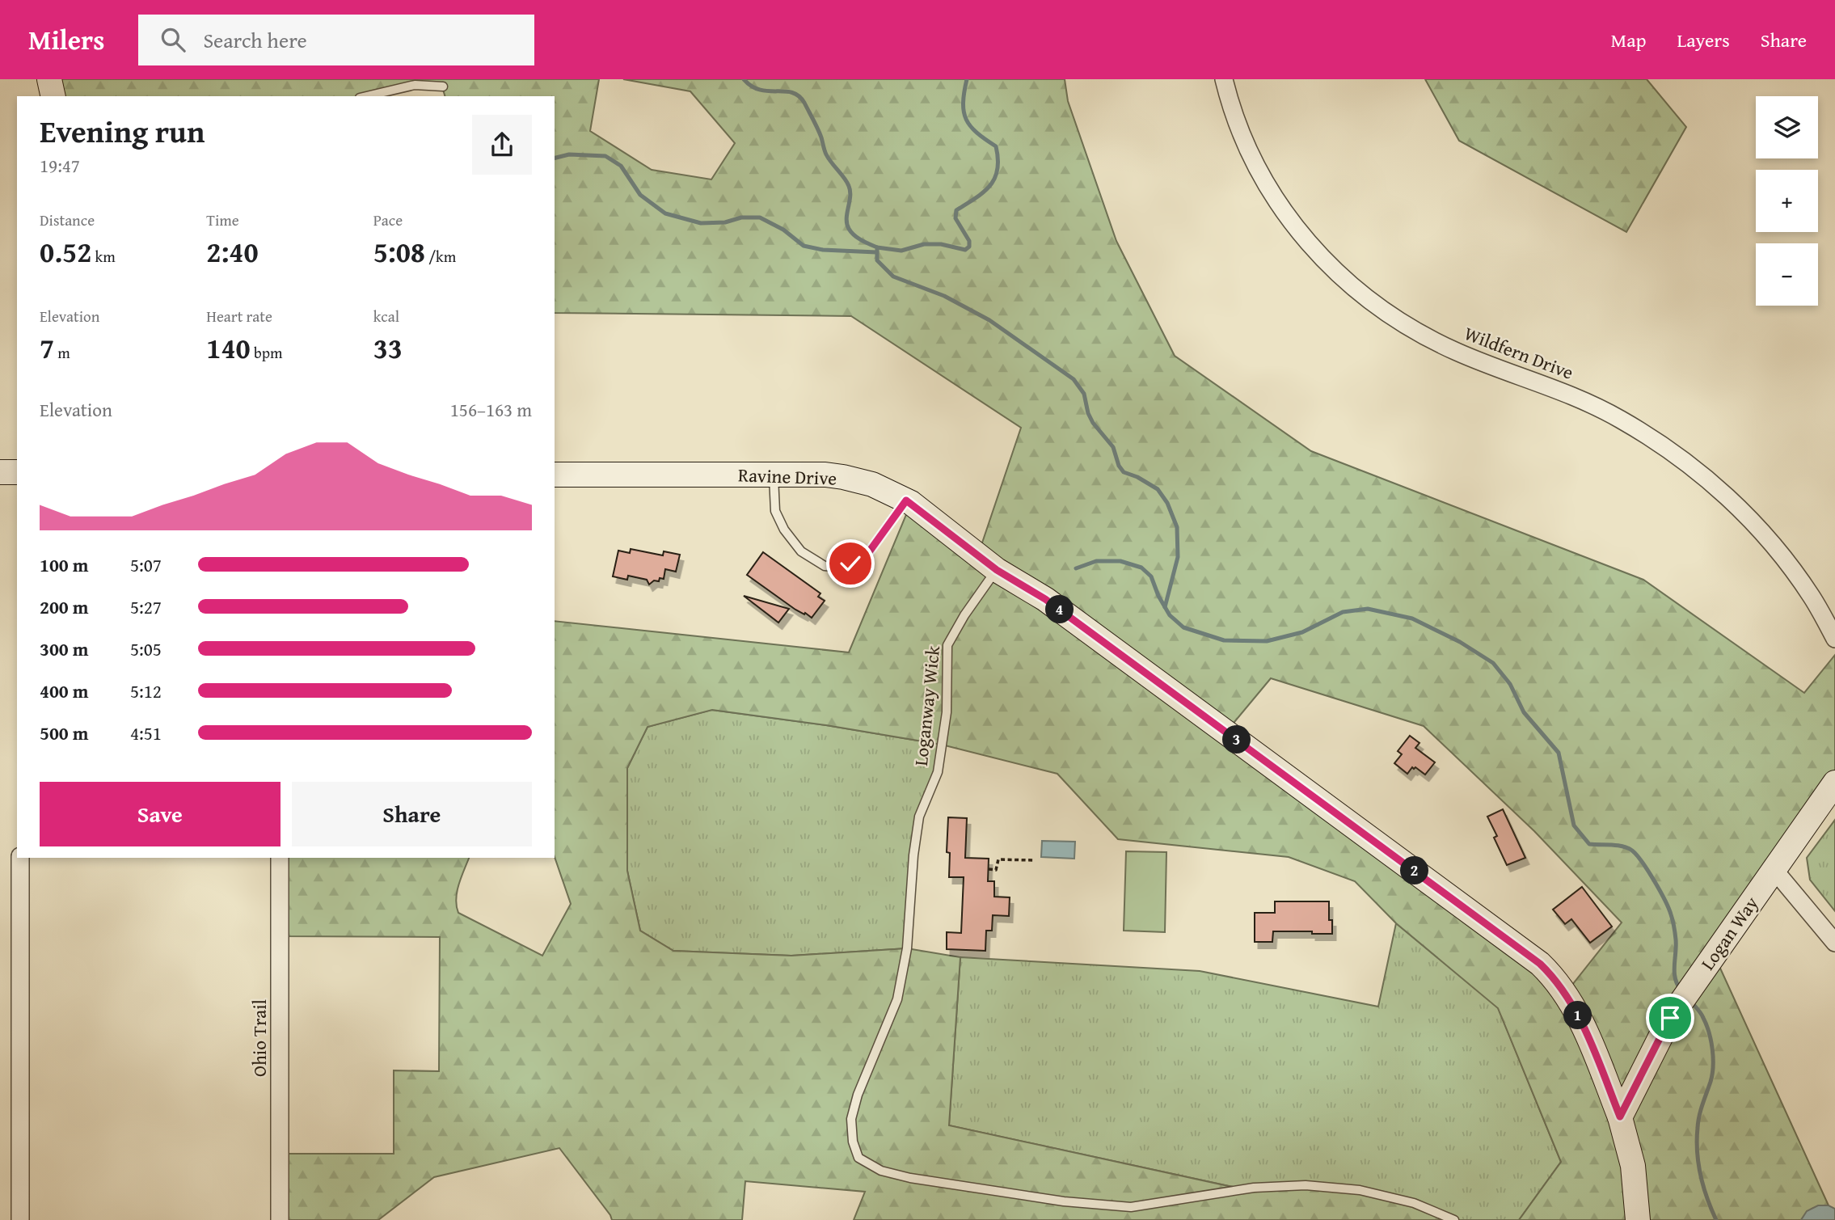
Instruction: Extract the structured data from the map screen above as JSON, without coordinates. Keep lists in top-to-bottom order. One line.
{"streets":{"street":["Wildfern Drive","Ravine Drive","Logan Way","Ohio Trail"],"lane":["Loganway Wick"]},"crossings":[["Ravine Drive","Loganway Wick"],["Ravine Drive","Logan Way"]],"page":{"header":"Milers","search":"Search here","nav":["Map","Layers","Share"],"map_buttons":["+","−"],"heading":["Evening run","19:47"],"stats":[["Distance","0.52 km"],["Time","2:40"],["Pace","5:08 /km"],["Elevation","7 m"],["Heart rate","140 bpm"],["kcal","33"]],"chart":["Elevation","156–163 m"],"list":[{"name":"100 m","note":"5:07"},{"name":"200 m","note":"5:27"},{"name":"300 m","note":"5:05"},{"name":"400 m","note":"5:12"},{"name":"500 m","note":"4:51"}],"pins":["4","3","2","1"],"buttons":["Save","Share"]}}
